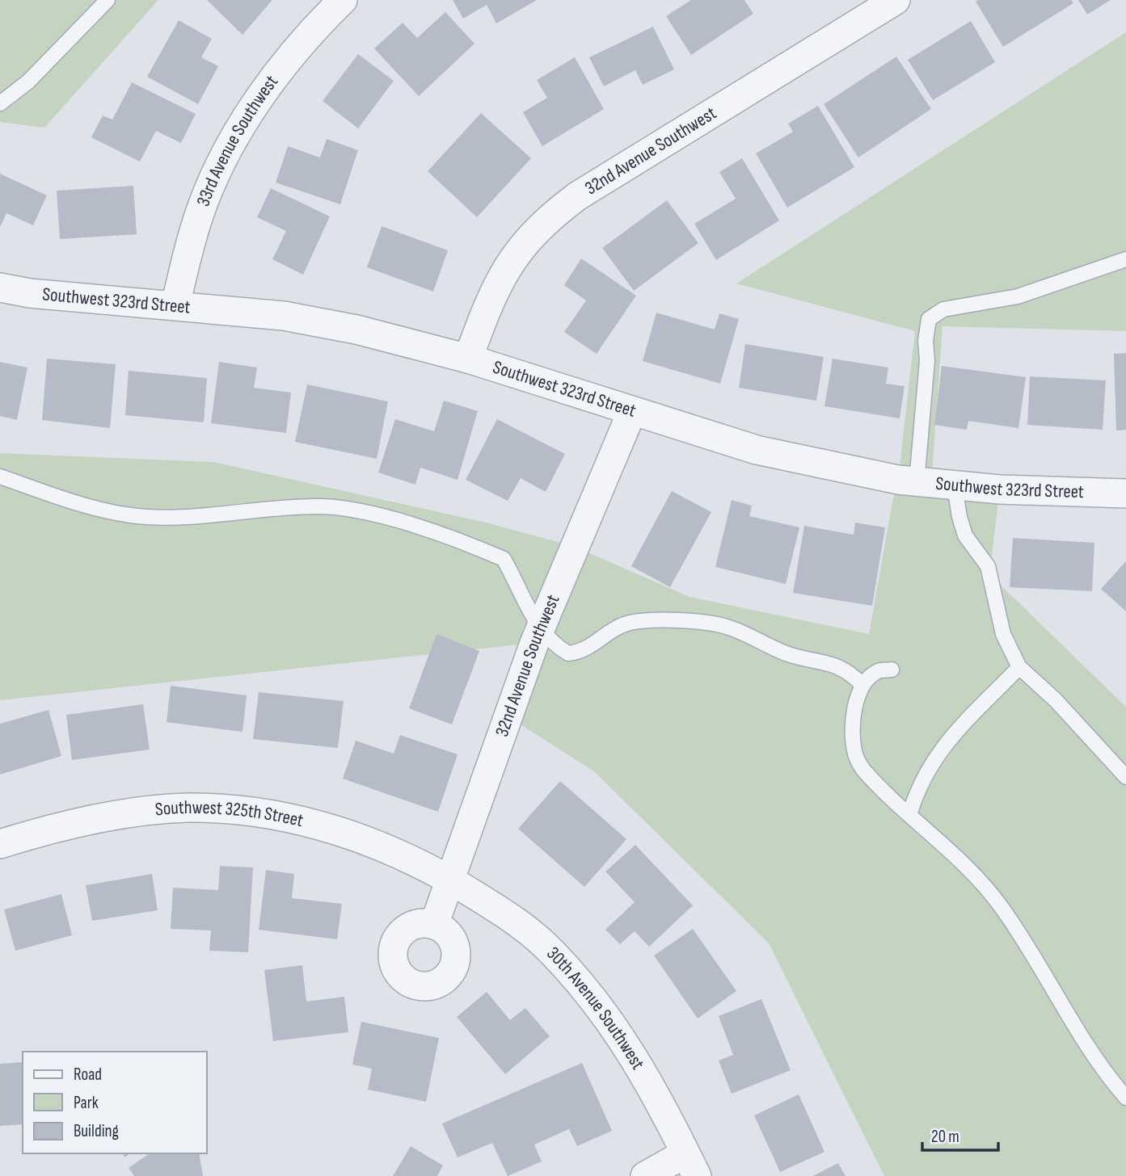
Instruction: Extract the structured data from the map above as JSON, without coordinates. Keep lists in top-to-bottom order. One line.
{"streets":{"street":["33rd Avenue Southwest","32nd Avenue Southwest","Southwest 323rd Street","Southwest 325th Street","30th Avenue Southwest"]},"crossings":[["33rd Avenue Southwest","Southwest 323rd Street"],["32nd Avenue Southwest","Southwest 323rd Street"],["32nd Avenue Southwest","Southwest 325th Street"],["32nd Avenue Southwest","30th Avenue Southwest"],["Southwest 325th Street","30th Avenue Southwest"]],"legend":["Road","Park","Building"],"scale_bar":"20 m"}
